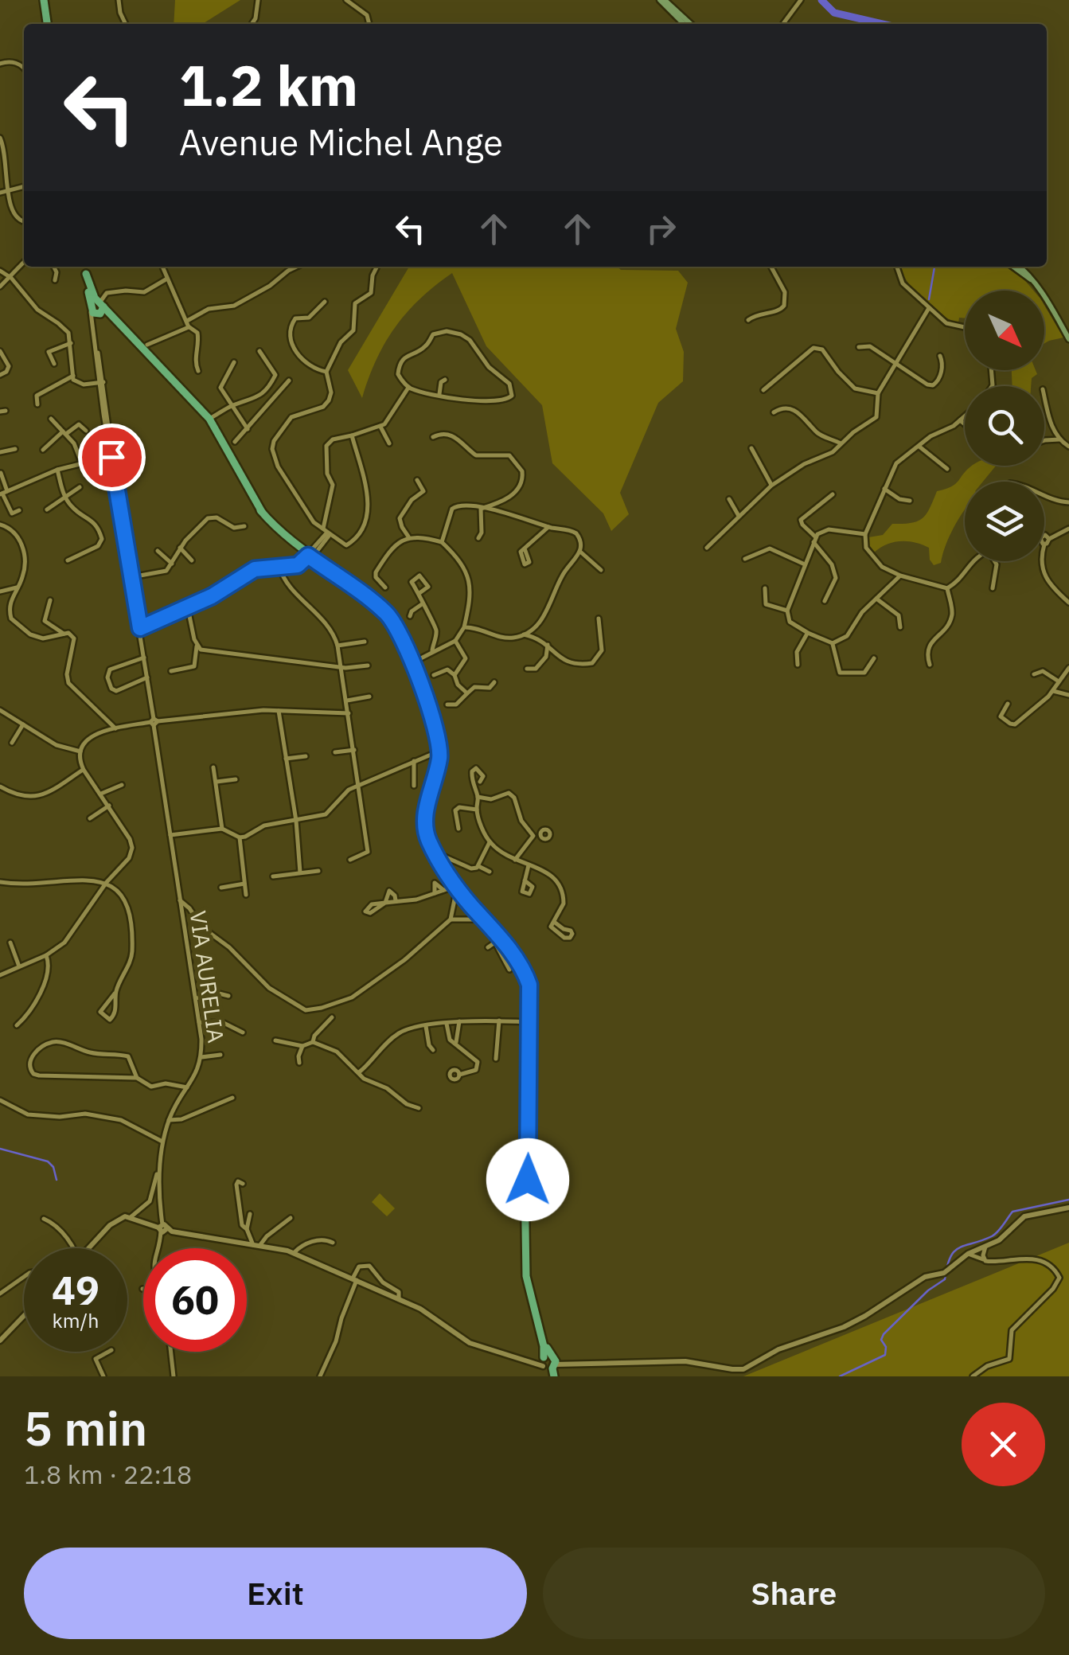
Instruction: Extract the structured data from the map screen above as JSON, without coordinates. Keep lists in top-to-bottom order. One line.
{"streets":{"street":["VIA AURELIA"]},"north":"bottom right","page":{"turn":["1.2 km","Avenue Michel Ange"],"speed":"49 km/h","limit":"60","heading":["5 min","1.8 km · 22:18"],"buttons":["Exit","Share"]}}
